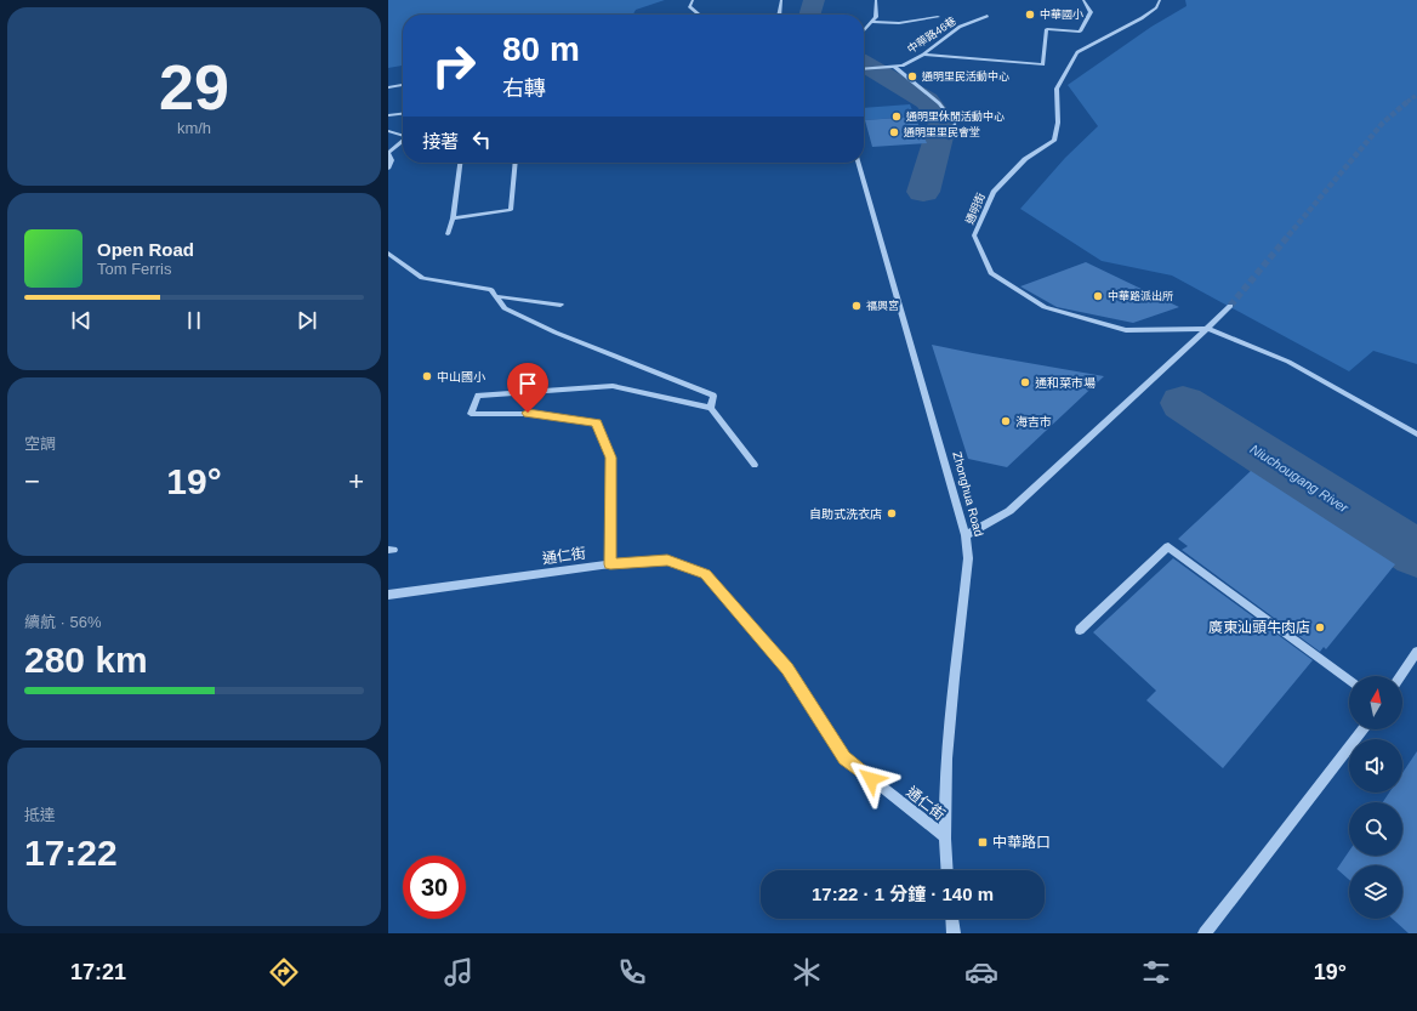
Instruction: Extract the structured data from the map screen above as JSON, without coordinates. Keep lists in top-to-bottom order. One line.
{"streets":{"street":["中華路46巷","通明街","Zhonghua Road","通仁街"]},"crossings":[["Zhonghua Road","通仁街"]],"water":["Niuchougang River"],"places":{"other":["中華國小","通明里民活動中心","通明里休閒活動中心","通明里里民會堂","中華路派出所","福興宮","中山國小","通和菜市場","海吉市","自助式洗衣店","廣東汕頭牛肉店"],"transit":["中華路口"]},"north":"top","page":{"tile":[["29","km/h"],"空調",["續航 · 56%","280 km"],["抵達","17:22"]],"turn":["80 m","右轉"],"then":"接著","song":["Open Road","Tom Ferris"],"heat":["−","19°","+"],"limit":"30","trip":"17:22 · 1 分鐘 · 140 m","tabs":["17:21","19°"]}}
